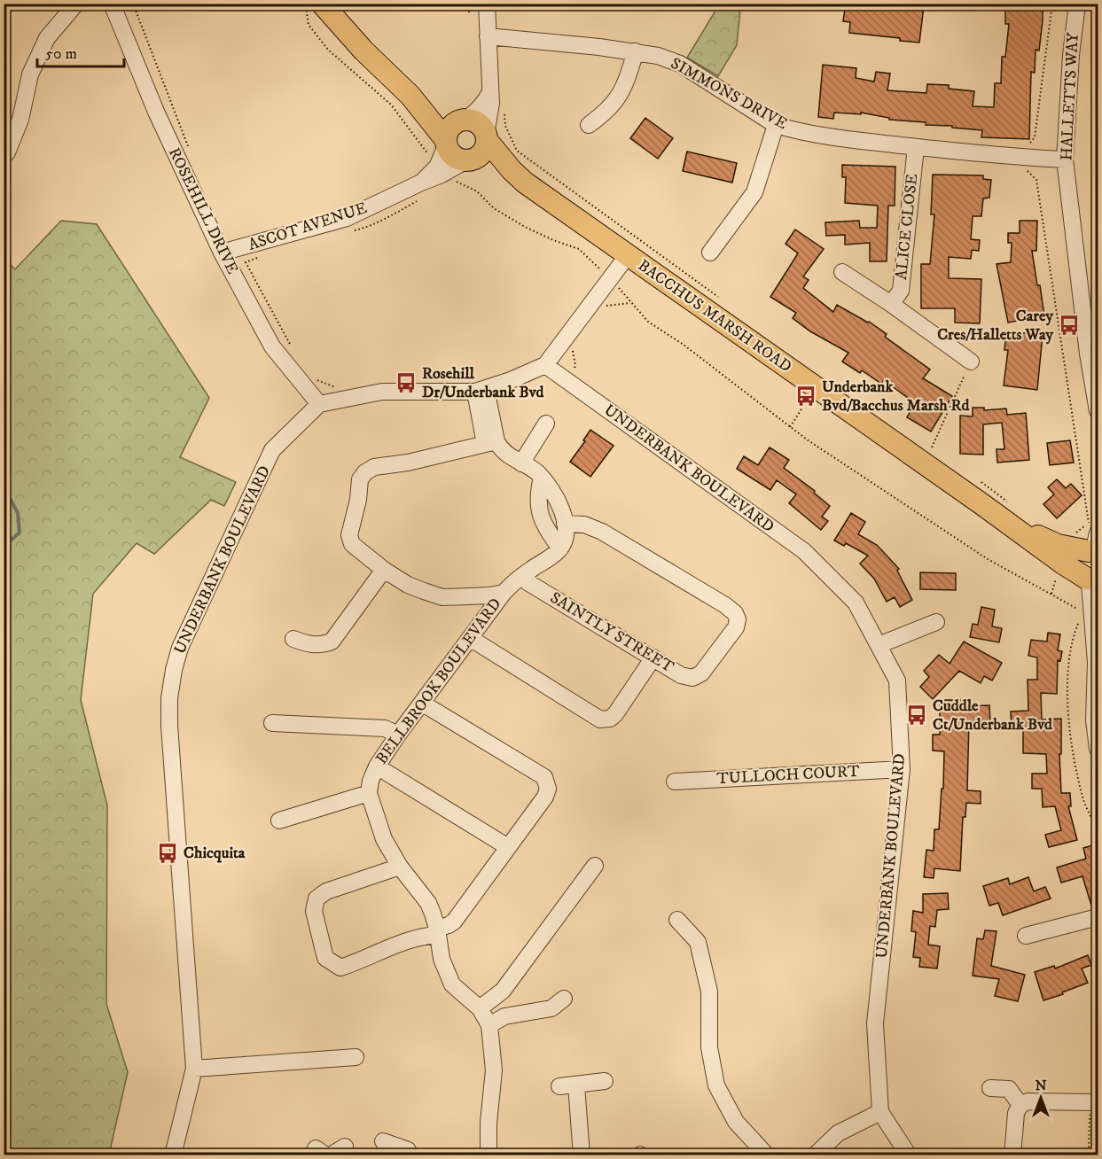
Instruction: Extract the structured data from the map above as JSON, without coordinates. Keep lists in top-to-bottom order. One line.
{"streets":{"main road":["BACCHUS MARSH ROAD"],"street":["SIMMONS DRIVE","HALLETTS WAY","ROSEHILL DRIVE","ASCOT AVENUE","ALICE CLOSE","UNDERBANK BOULEVARD","SAINTLY STREET","BELLBROOK BOULEVARD","TULLOCH COURT"]},"crossings":[["SIMMONS DRIVE","HALLETTS WAY"],["SIMMONS DRIVE","ALICE CLOSE"],["ROSEHILL DRIVE","ASCOT AVENUE"],["ROSEHILL DRIVE","UNDERBANK BOULEVARD"],["UNDERBANK BOULEVARD","TULLOCH COURT"],["SAINTLY STREET","BELLBROOK BOULEVARD"]],"places":{"bus stop":["Carey Cres/Halletts Way","Rosehill Dr/Underbank Bvd","Underbank Bvd/Bacchus Marsh Rd","Cuddle Ct/Underbank Bvd","Chicquita"]},"scale_bar":"50 m","north":"top"}
